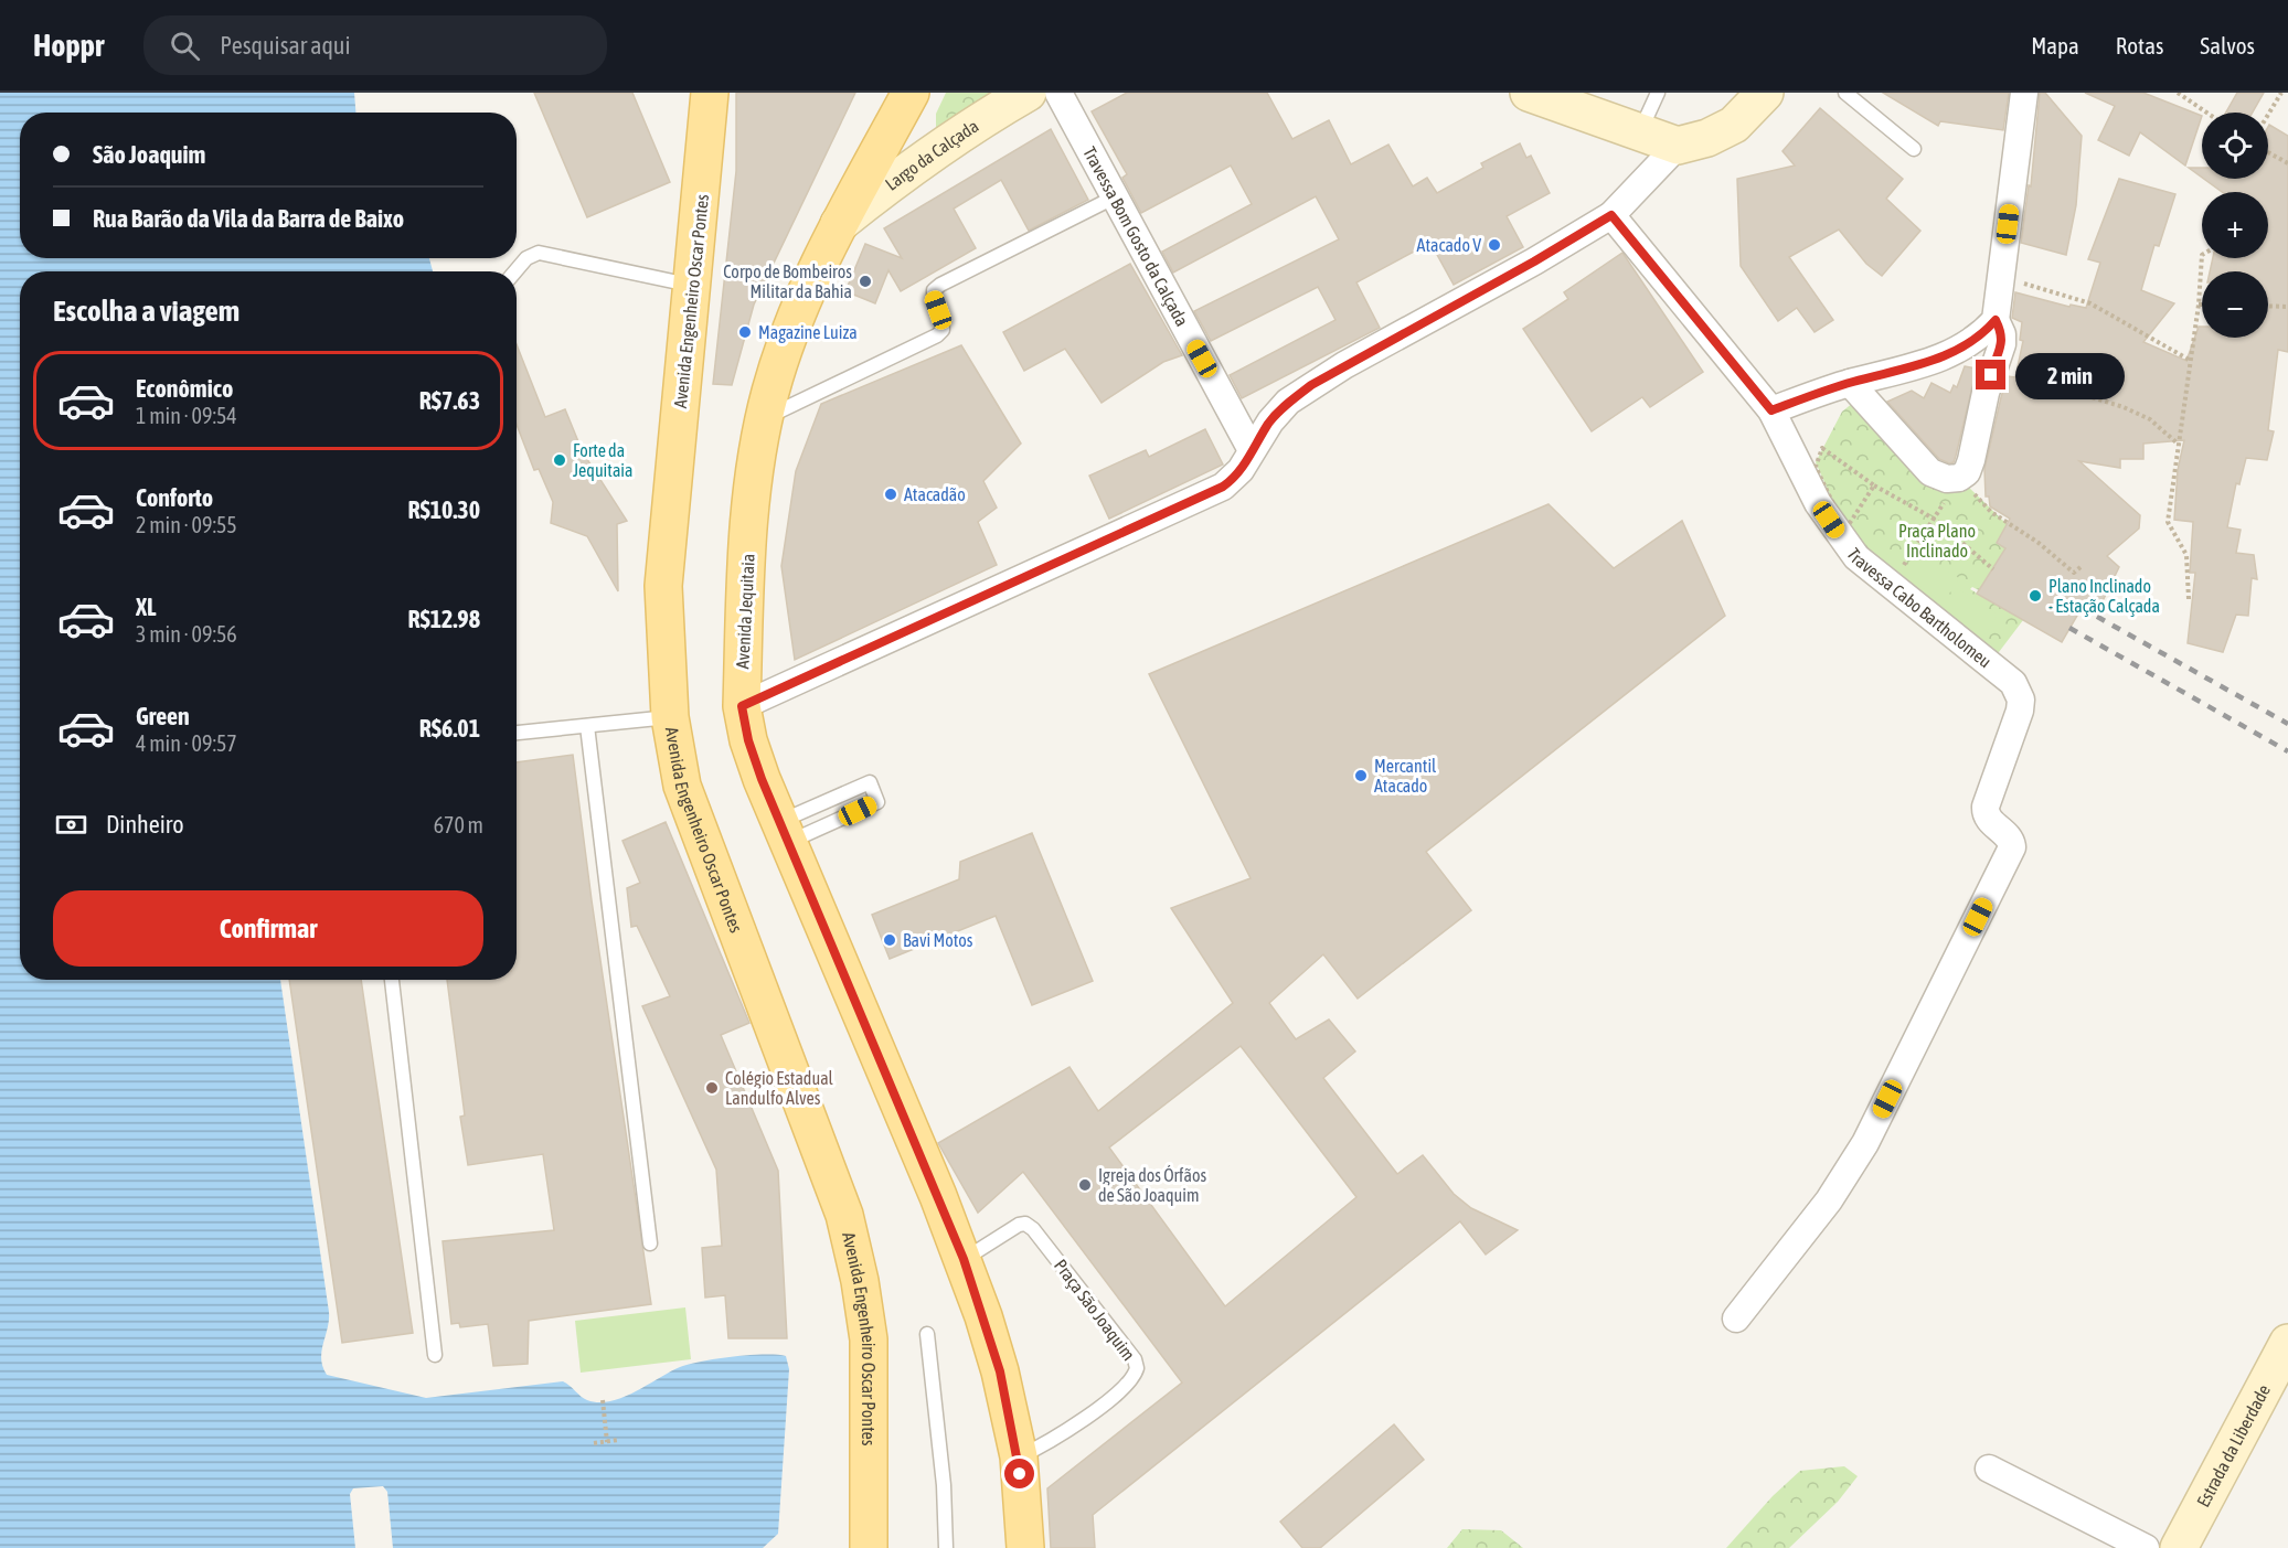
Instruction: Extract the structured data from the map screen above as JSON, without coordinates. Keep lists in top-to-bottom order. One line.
{"streets":{"main road":["Largo da Calçada","Avenida Engenheiro Oscar Pontes","Avenida Jequitaia","Estrada da Liberdade"],"street":["Travessa Bom Gosto da Calçada","Travessa Cabo Bartholomeu"],"lane":["Praça São Joaquim"]},"crossings":[["Largo da Calçada","Avenida Jequitaia"],["Avenida Jequitaia","Praça São Joaquim"]],"parks":["Praça Plano Inclinado"],"places":["Atacado V","Corpo de Bombeiros Militar da Bahia","Magazine Luiza","Forte da Jequitaia","Atacadão","Plano Inclinado - Estação Calçada","Mercantil Atacado","Bavi Motos","Colégio Estadual Landulfo Alves","Igreja dos Órfãos de São Joaquim"],"page":{"header":"Hoppr","search":"Pesquisar aqui","nav":["Mapa","Rotas","Salvos"],"map_buttons":["+","−"],"banner":["São Joaquim","Rua Barão da Vila da Barra de Baixo"],"heading":"Escolha a viagem","list":[{"name":"Econômico","note":"1 min · 09:54","value":"R$7.63"},{"name":"Conforto","note":"2 min · 09:55","value":"R$10.30"},{"name":"XL","note":"3 min · 09:56","value":"R$12.98"},{"name":"Green","note":"4 min · 09:57","value":"R$6.01"}],"bubble":"2 min","pay":["Dinheiro","670 m"],"buttons":"Confirmar"}}
